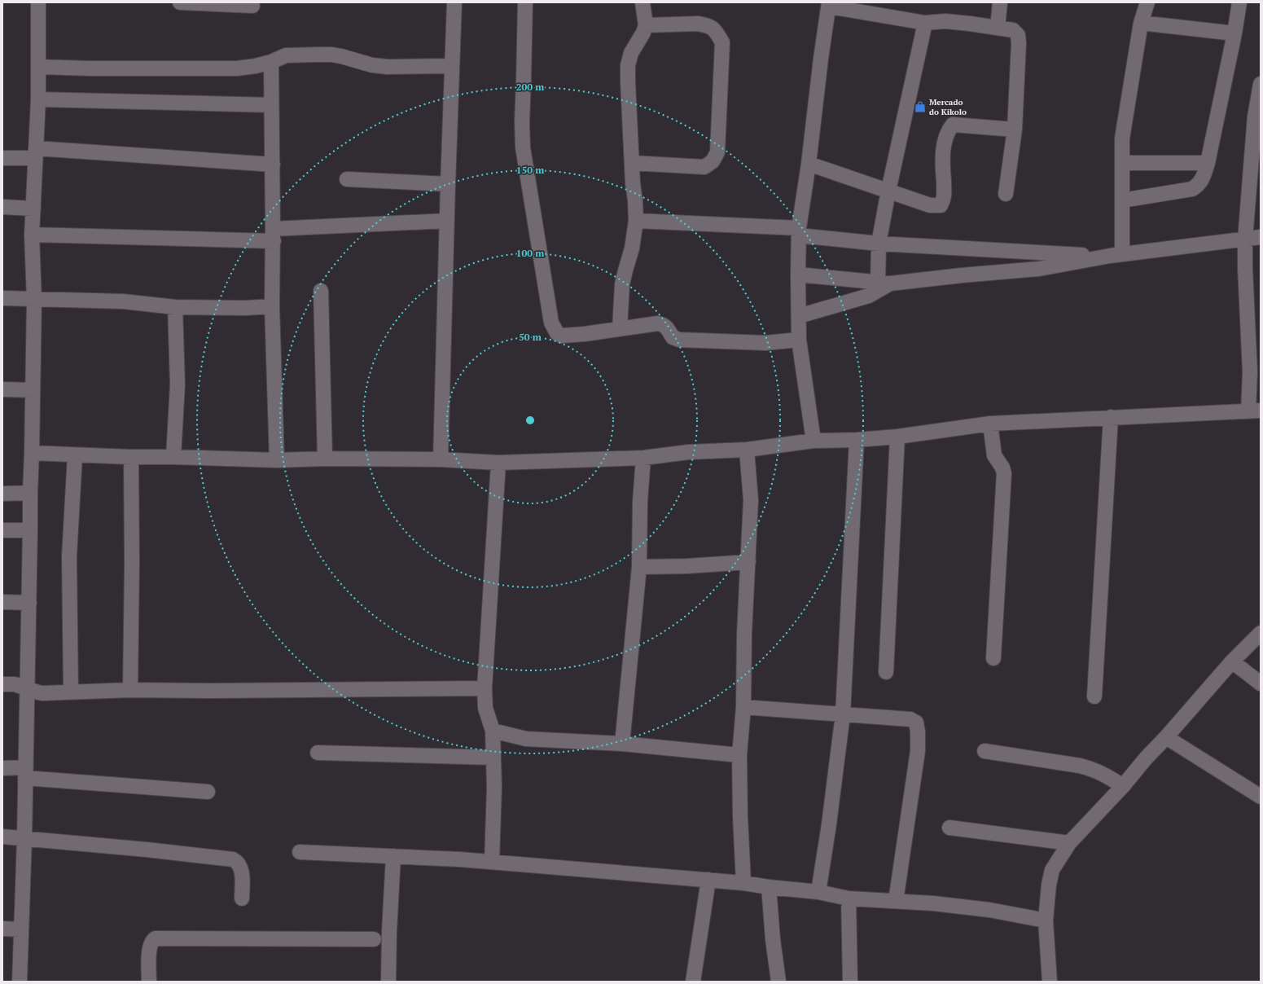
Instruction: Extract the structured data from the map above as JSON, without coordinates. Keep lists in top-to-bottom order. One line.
{"places":{"shop":["Mercado do Kikolo"]},"rings":["200 m","150 m","100 m","50 m"]}
